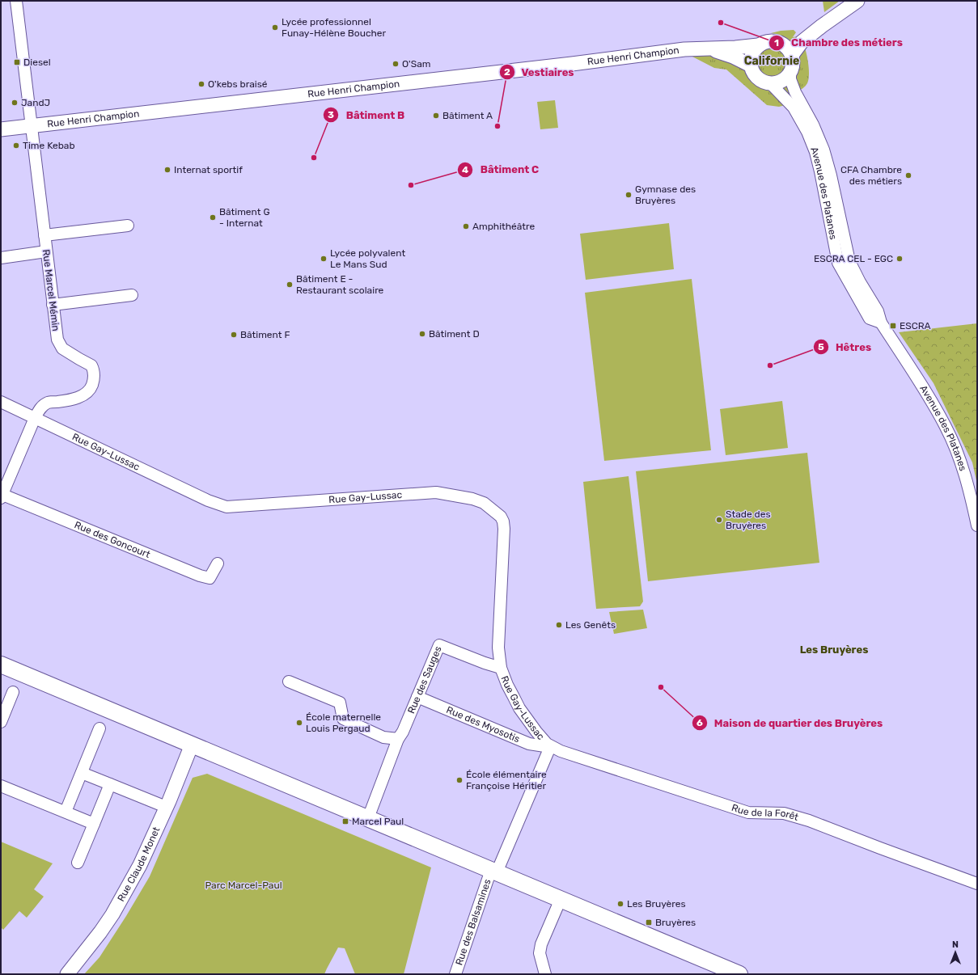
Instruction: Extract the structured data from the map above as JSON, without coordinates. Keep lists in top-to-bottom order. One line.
{"streets":{"street":["Rue Henri Champion","Avenue des Platanes","Rue Marcel Mémin","Rue Gay-Lussac","Rue des Goncourt","Rue des Sauges","Rue des Myosotis","Rue de la Forêt","Rue Claude Monet","Rue des Balsamines"]},"crossings":[["Rue Henri Champion","Avenue des Platanes"],["Rue Henri Champion","Rue Marcel Mémin"],["Rue Marcel Mémin","Rue Gay-Lussac"],["Rue Gay-Lussac","Rue des Sauges"],["Rue Gay-Lussac","Rue des Myosotis"],["Rue Gay-Lussac","Rue de la Forêt"],["Rue Gay-Lussac","Rue des Balsamines"],["Rue des Sauges","Rue des Myosotis"],["Rue des Myosotis","Rue de la Forêt"],["Rue des Myosotis","Rue des Balsamines"],["Rue de la Forêt","Rue des Balsamines"]],"districts":["Californie","Les Bruyères"],"parks":["Parc Marcel-Paul"],"places":{"other":["Chambre des métiers","Lycée professionnel Funay-Hélène Boucher","O'Sam","O'kebs braisé","JandJ","Bâtiment A","Vestiaires","Time Kebab","Bâtiment B","Internat sportif","CFA Chambre des métiers","Bâtiment C","Gymnase des Bruyères","Bâtiment G - Internat","Amphithéâtre","Lycée polyvalent Le Mans Sud","ESCRA CEL - EGC","Bâtiment E - Restaurant scolaire","Bâtiment D","Bâtiment F","Hêtres","Stade des Bruyères","Les Genêts","Maison de quartier des Bruyères","École maternelle Louis Pergaud","École élémentaire Françoise Héritier","Les Bruyères"],"transit":["Diesel","ESCRA","Marcel Paul","Bruyères"]},"north":"top"}
